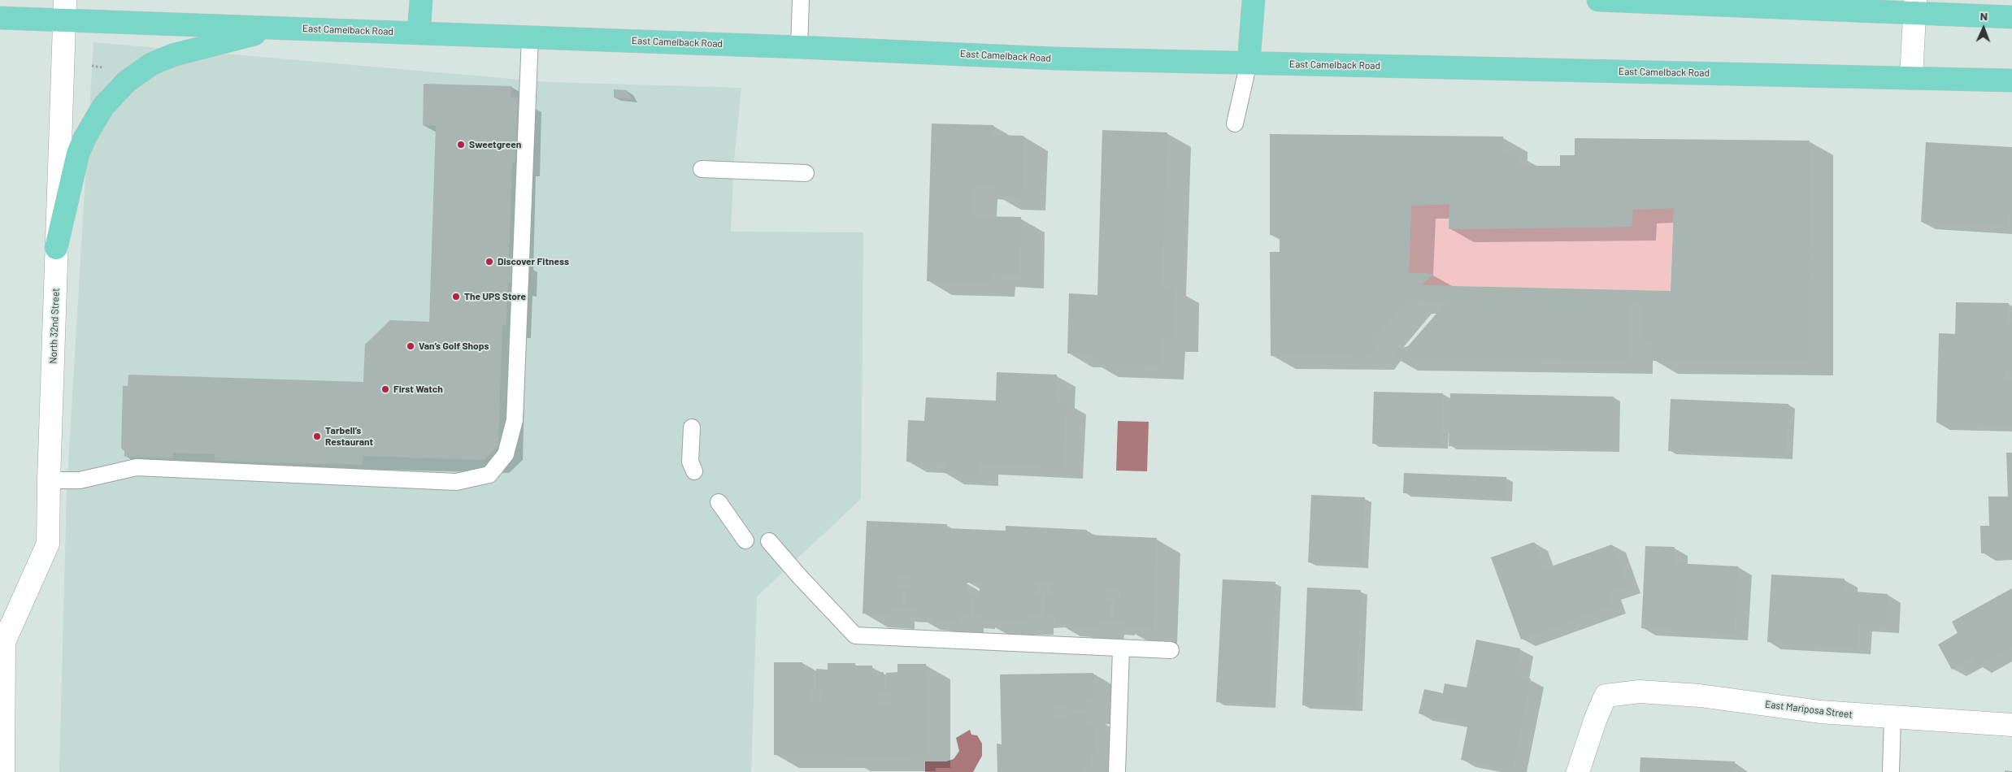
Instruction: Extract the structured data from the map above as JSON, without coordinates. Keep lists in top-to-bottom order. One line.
{"streets":{"main road":["East Camelback Road","North 32nd Street","East Mariposa Street"]},"crossings":[["East Camelback Road","North 32nd Street"]],"places":["Sweetgreen","Discover Fitness","The UPS Store","Van’s Golf Shops","First Watch","Tarbell’s Restaurant"],"north":"top"}
